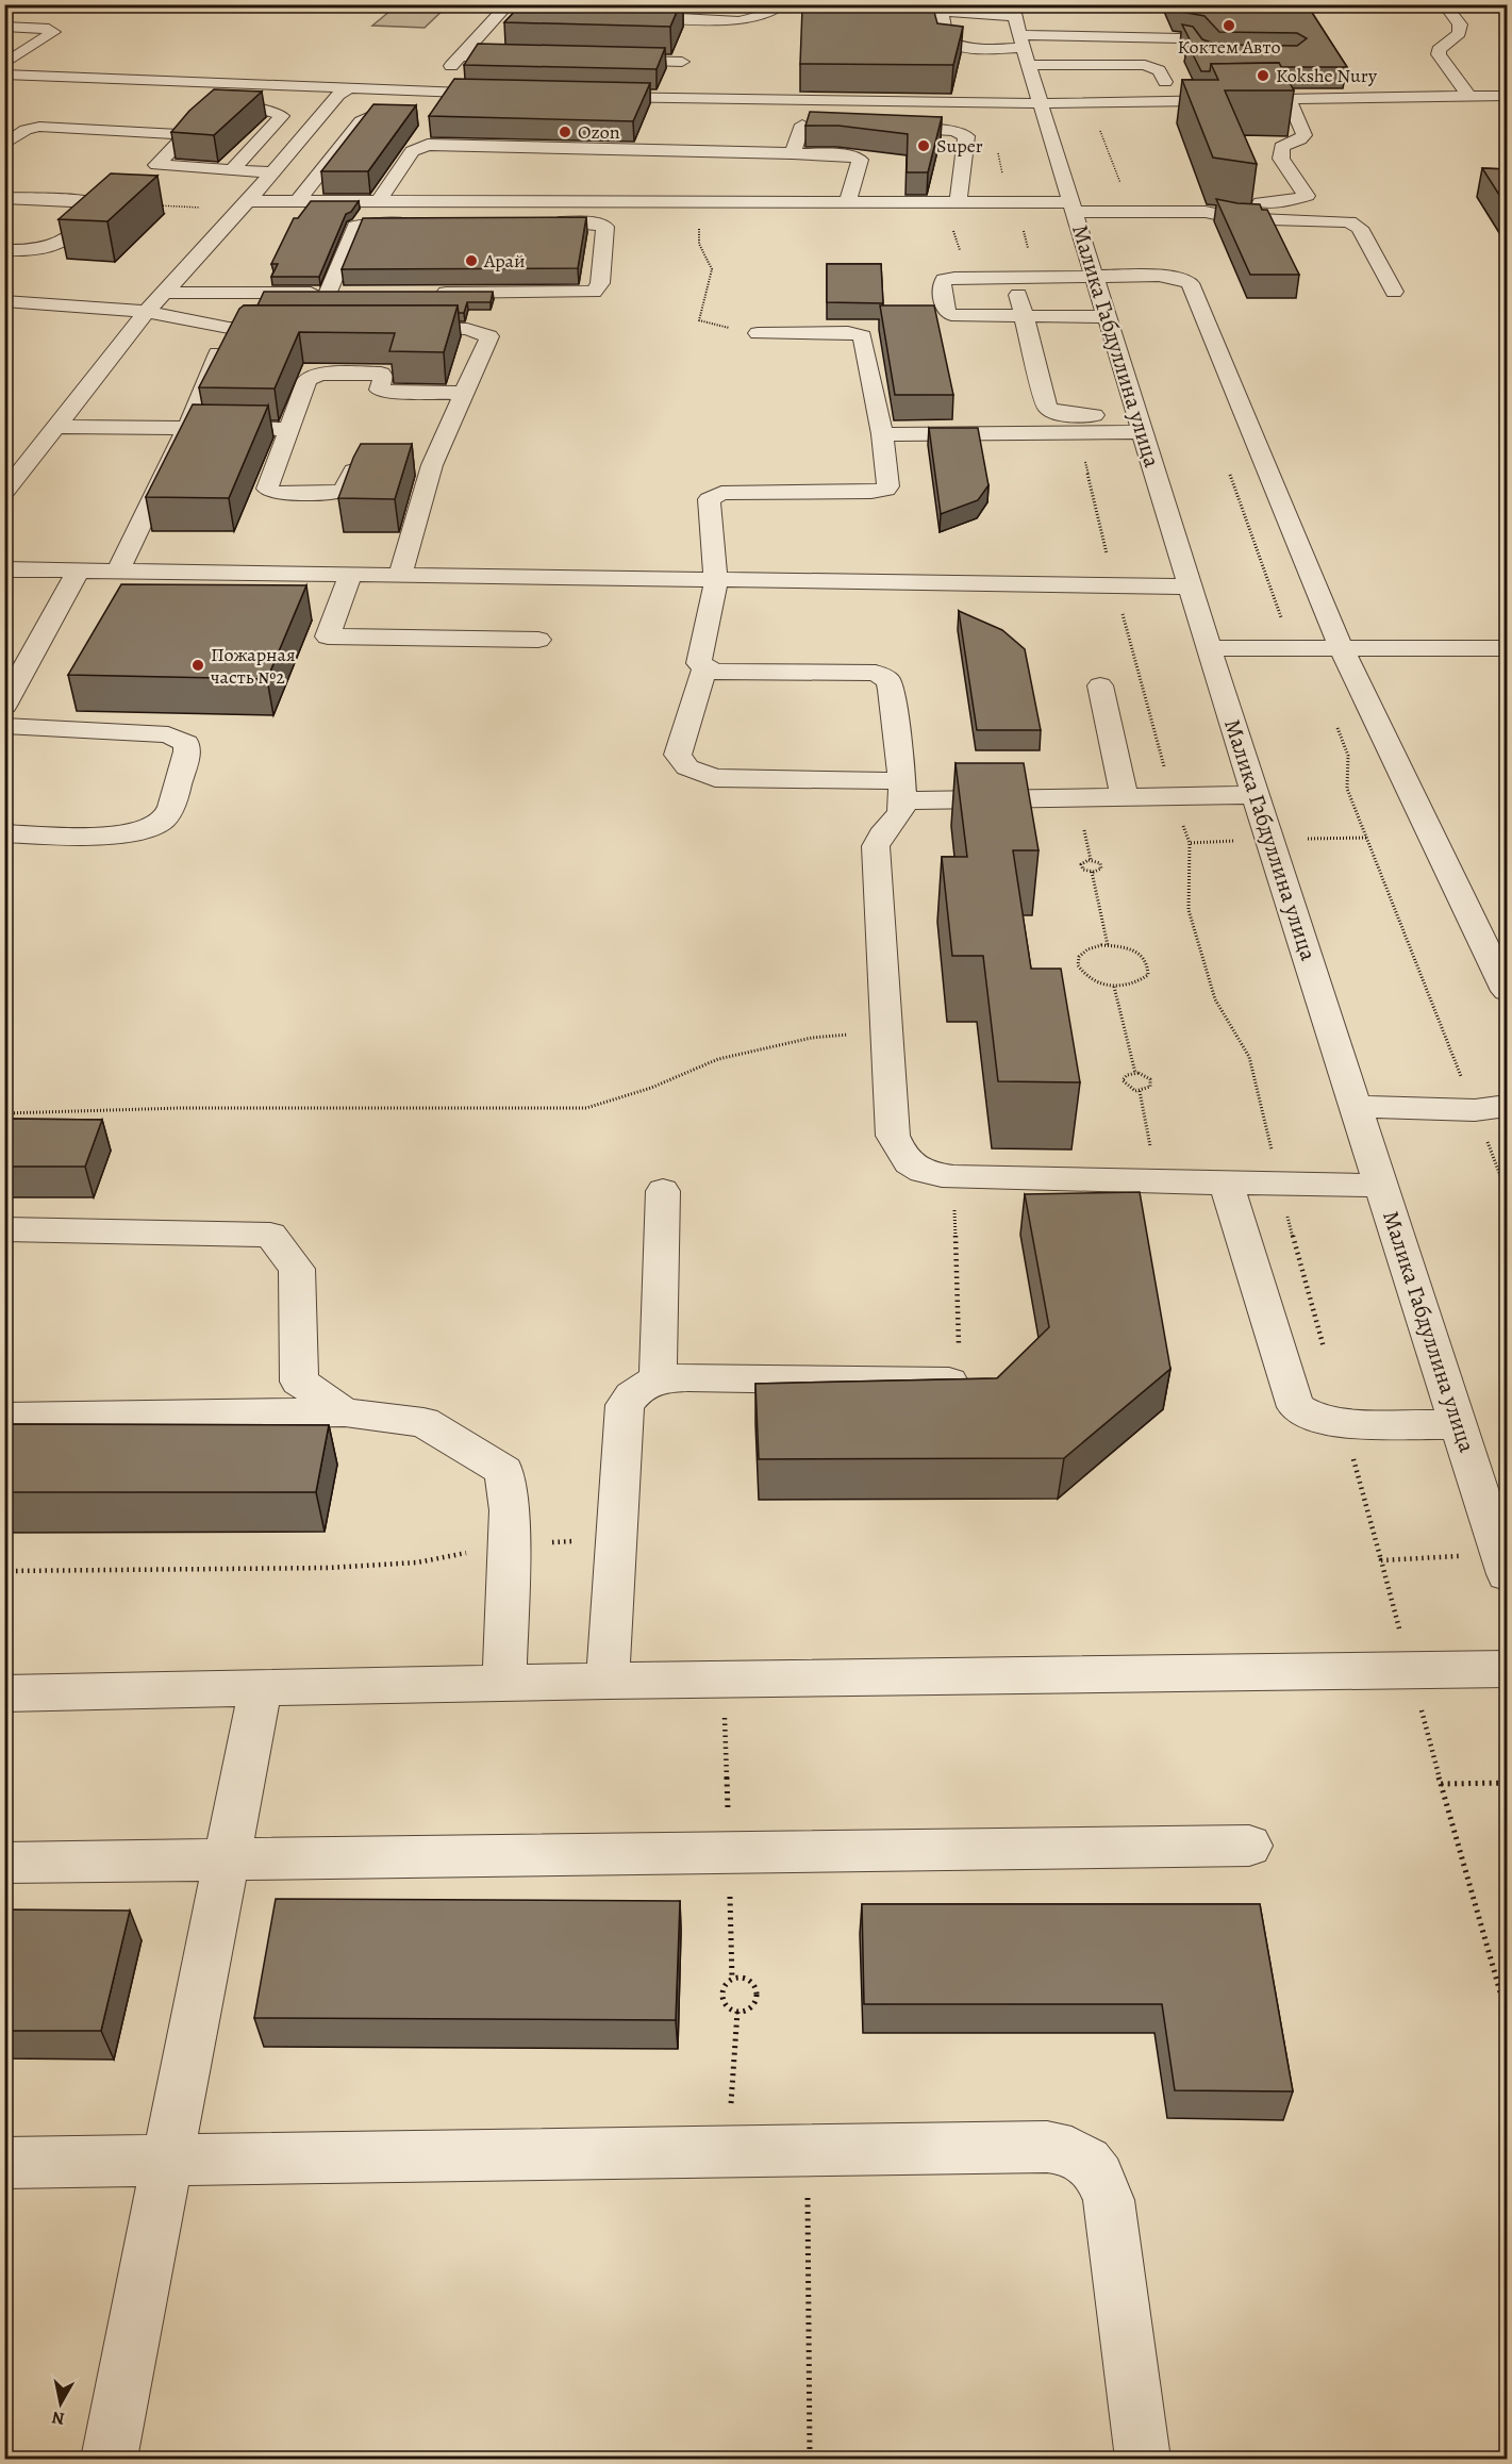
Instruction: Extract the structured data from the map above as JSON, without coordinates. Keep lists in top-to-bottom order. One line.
{"streets":{"street":["Малика Габдуллина улица"]},"places":["Коктем Авто","Kokshe Nury","Ozon","Super","Арай","Пожарная часть №2"],"north":"bottom"}
